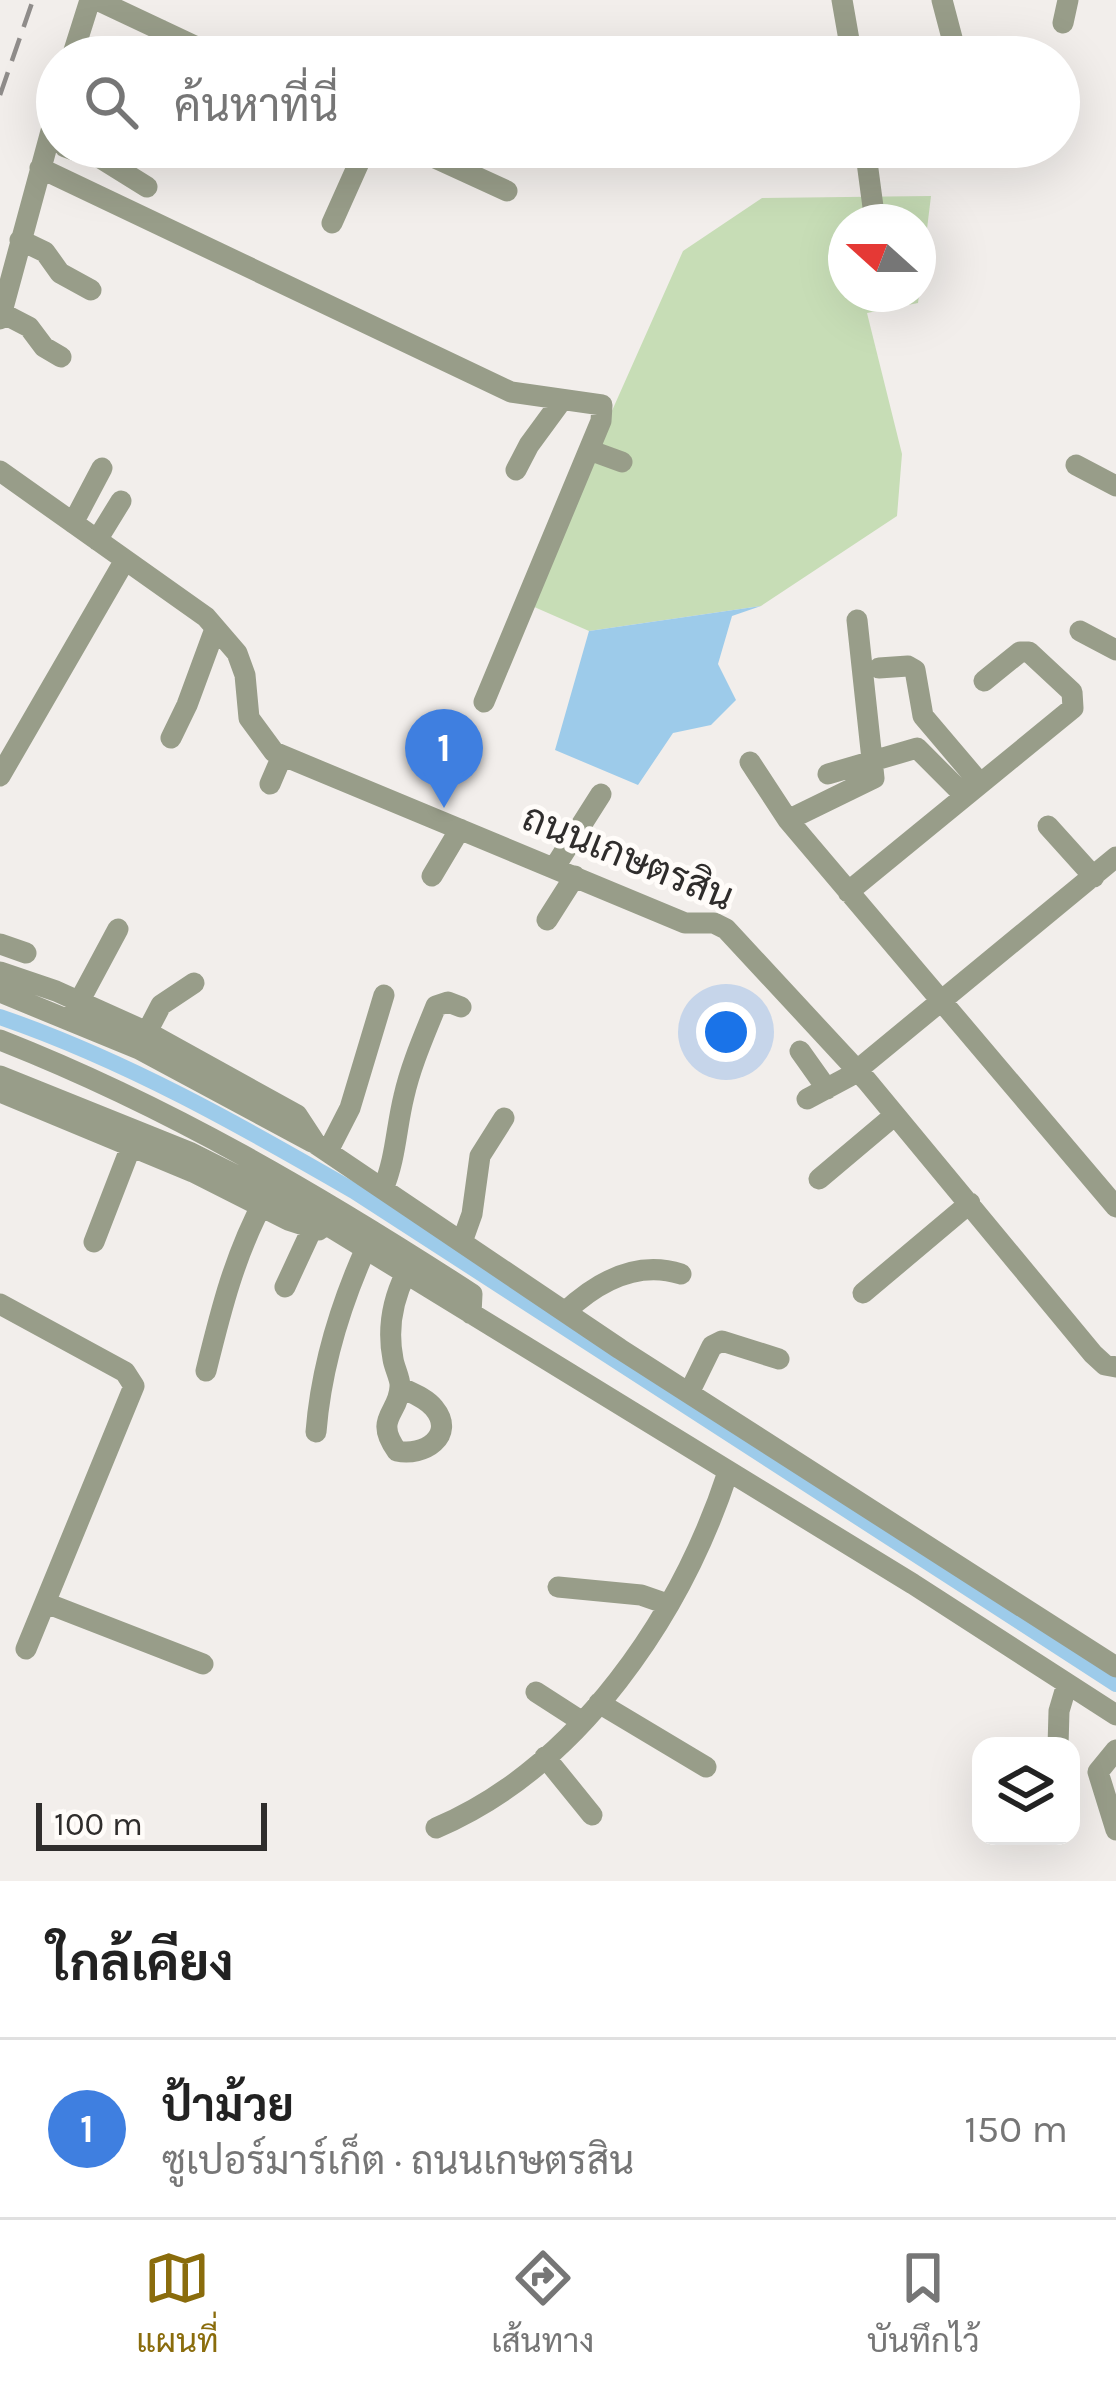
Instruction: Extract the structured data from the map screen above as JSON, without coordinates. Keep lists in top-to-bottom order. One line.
{"streets":{"street":["ถนนเกษตรสิน"]},"scale_bar":"100 m","north":"left","page":{"search":"ค้นหาที่นี่","pins":"1","scale":"100 m","heading":"ใกล้เคียง","list":[{"mark":"1","name":"ป้าม้วย","note":"ซูเปอร์มาร์เก็ต · ถนนเกษตรสิน","value":"150 m"}],"nav":["แผนที่","เส้นทาง","บันทึกไว้"]}}
